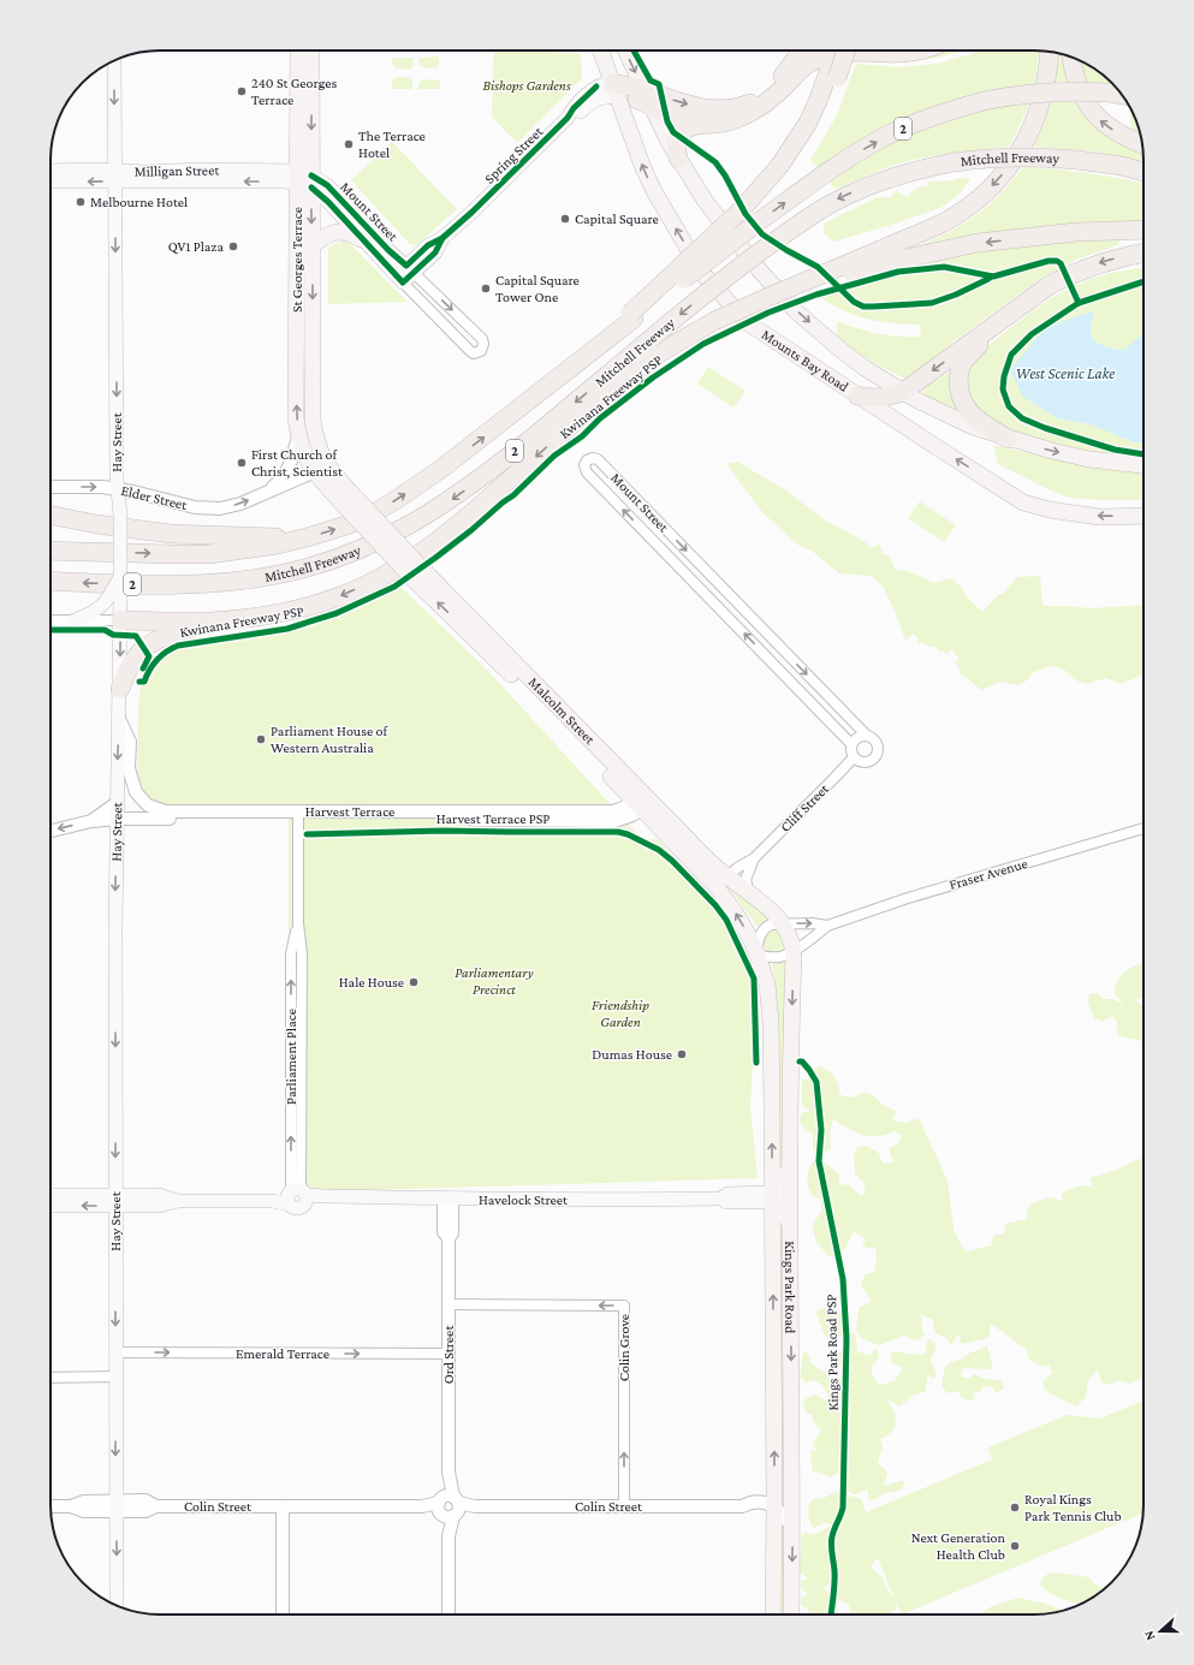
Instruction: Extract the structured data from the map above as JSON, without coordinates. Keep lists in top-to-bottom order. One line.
{"streets":{"highway":["2","Mitchell Freeway"],"main road":["Spring Street","Milligan Street","Mount Street","St Georges Terrace","Mounts Bay Road","Hay Street","Malcolm Street","Havelock Street","Kings Park Road"],"street":["Elder Street","Cliff Street","Harvest Terrace","Fraser Avenue","Parliament Place","Colin Grove","Emerald Terrace","Ord Street","Colin Street"],"cycle path":["Kwinana Freeway PSP","Harvest Terrace PSP","Kings Park Road PSP"]},"crossings":[["Spring Street","Mount Street"],["Spring Street","Mounts Bay Road"],["Milligan Street","Mount Street"],["Milligan Street","St Georges Terrace"],["Milligan Street","Hay Street"],["Mount Street","St Georges Terrace"],["Mount Street","Cliff Street"],["St Georges Terrace","Elder Street"],["St Georges Terrace","Malcolm Street"],["Hay Street","Elder Street"],["Hay Street","Harvest Terrace"],["Hay Street","Emerald Terrace"],["Hay Street","Colin Street"],["Elder Street","Malcolm Street"],["Malcolm Street","Cliff Street"],["Malcolm Street","Harvest Terrace"],["Malcolm Street","Fraser Avenue"],["Malcolm Street","Kings Park Road"],["Harvest Terrace","Parliament Place"],["Fraser Avenue","Kings Park Road"],["Parliament Place","Havelock Street"],["Havelock Street","Kings Park Road"],["Havelock Street","Ord Street"],["Kings Park Road","Colin Street"],["Colin Grove","Ord Street"],["Colin Grove","Colin Street"],["Emerald Terrace","Ord Street"],["Ord Street","Colin Street"]],"one_way":["Hay Street","Elder Street","Emerald Terrace"],"water":["West Scenic Lake"],"parks":["Bishops Gardens","Parliamentary Precinct","Friendship Garden"],"places":["240 St Georges Terrace","The Terrace Hotel","Melbourne Hotel","Capital Square","QV1 Plaza","Capital Square Tower One","First Church of Christ, Scientist","Parliament House of Western Australia","Hale House","Dumas House","Royal Kings Park Tennis Club","Next Generation Health Club"],"north":"left"}
